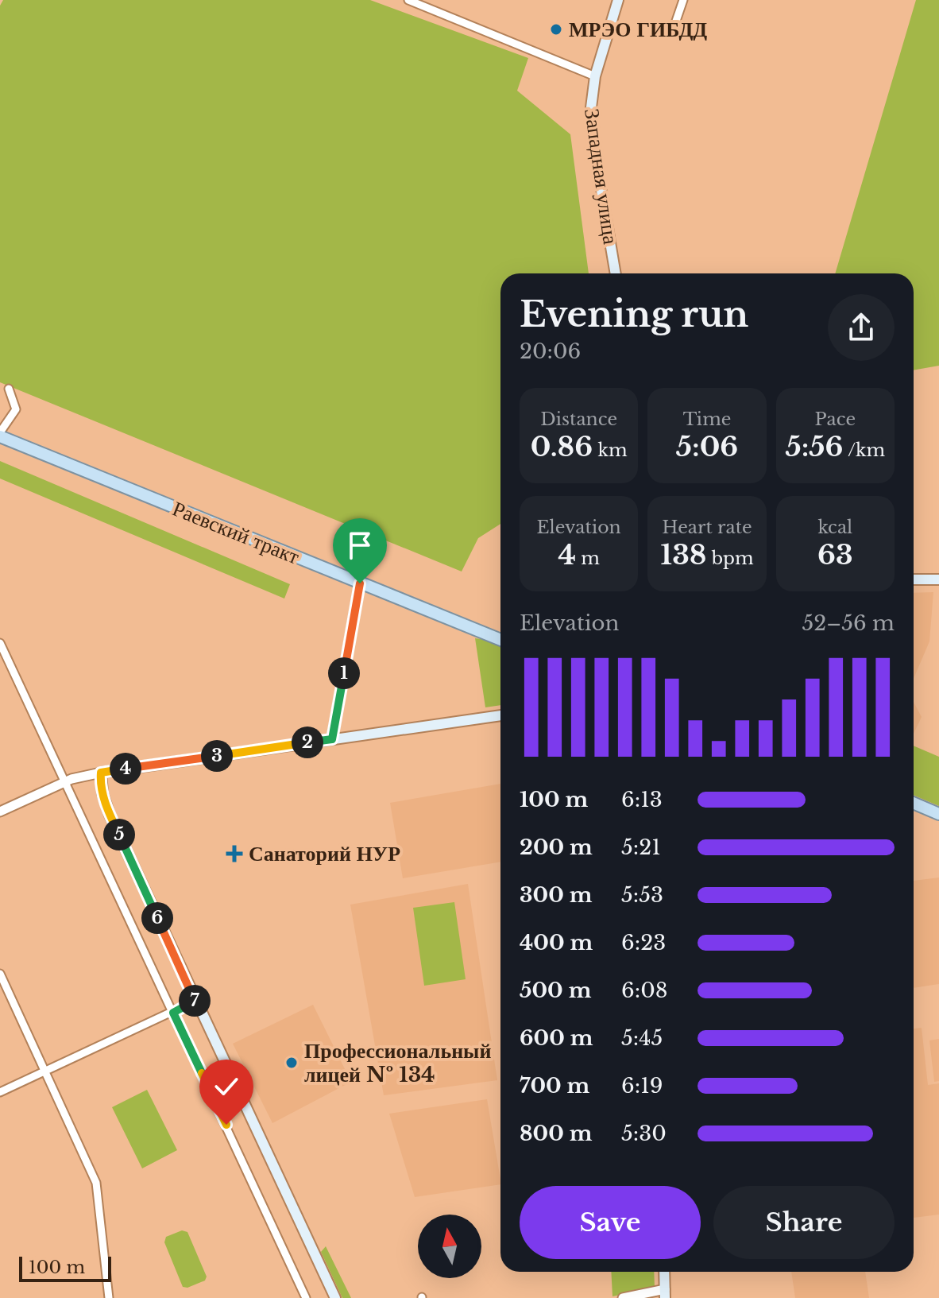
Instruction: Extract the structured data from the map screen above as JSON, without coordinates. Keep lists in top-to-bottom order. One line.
{"streets":{"main road":["Западная улица","Раевский тракт"]},"places":{"other":["МРЭО ГИБДД","Профессиональный лицей № 134"],"health":["Санаторий НУР"]},"scale_bar":"100 m","north":"top","page":{"heading":["Evening run","20:06"],"stats":[["Distance","0.86 km"],["Time","5:06"],["Pace","5:56 /km"],["Elevation","4 m"],["Heart rate","138 bpm"],["kcal","63"]],"chart":["Elevation","52–56 m"],"pins":["1","2","3","4","5","6","7"],"list":[{"name":"100 m","note":"6:13"},{"name":"200 m","note":"5:21"},{"name":"300 m","note":"5:53"},{"name":"400 m","note":"6:23"},{"name":"500 m","note":"6:08"},{"name":"600 m","note":"5:45"},{"name":"700 m","note":"6:19"},{"name":"800 m","note":"5:30"}],"buttons":["Save","Share"],"scale":"100 m"}}
